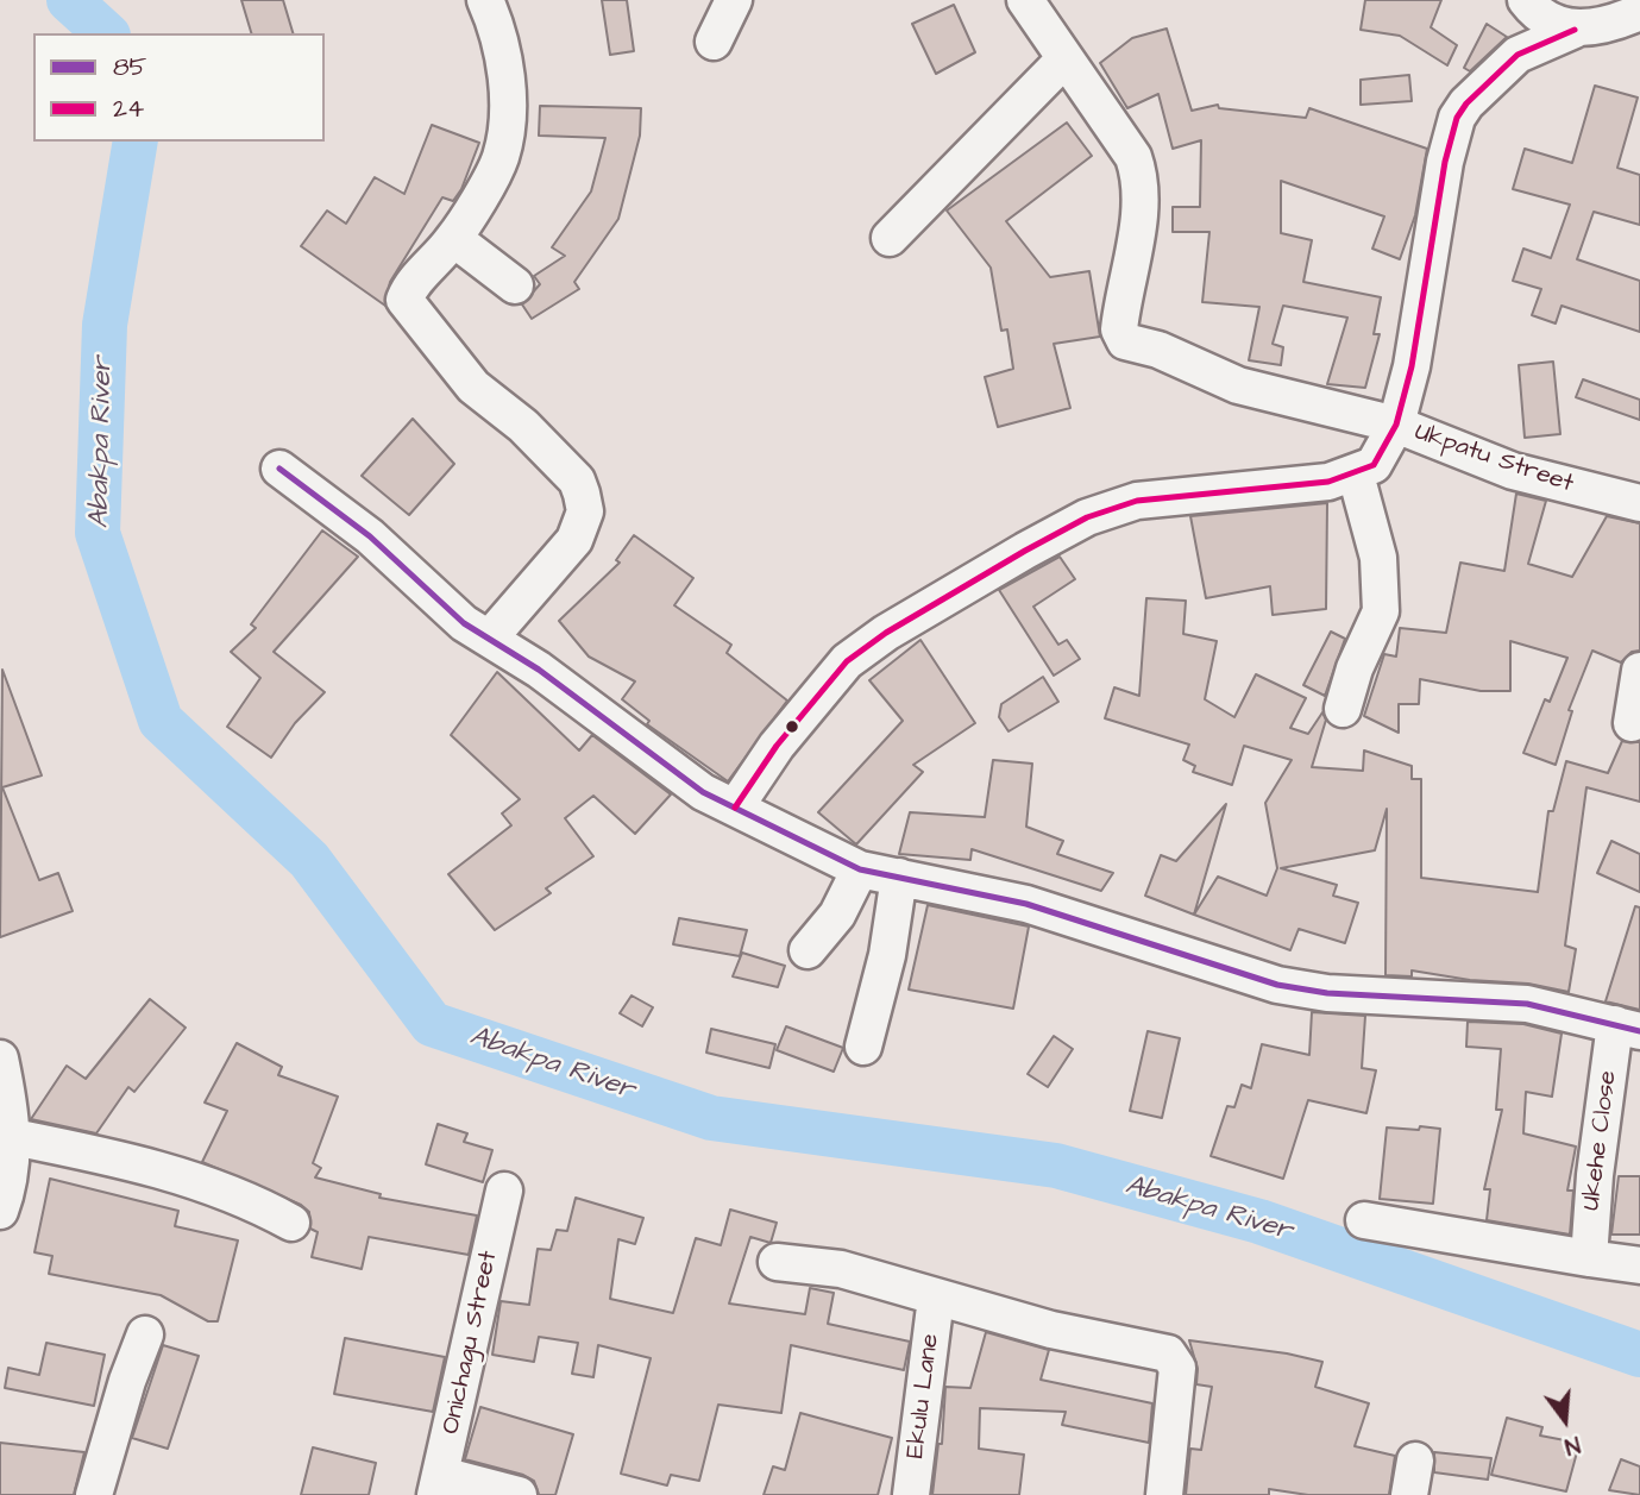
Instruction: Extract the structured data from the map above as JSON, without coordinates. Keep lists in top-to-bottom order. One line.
{"streets":{"street":["Ukpatu Street","Ukehe Close","Onichagu Street","Ekulu Lane"]},"water":["Abakpa River"],"lines":["transit line 24","transit line 85"],"legend":["85","24"],"north":"bottom"}
